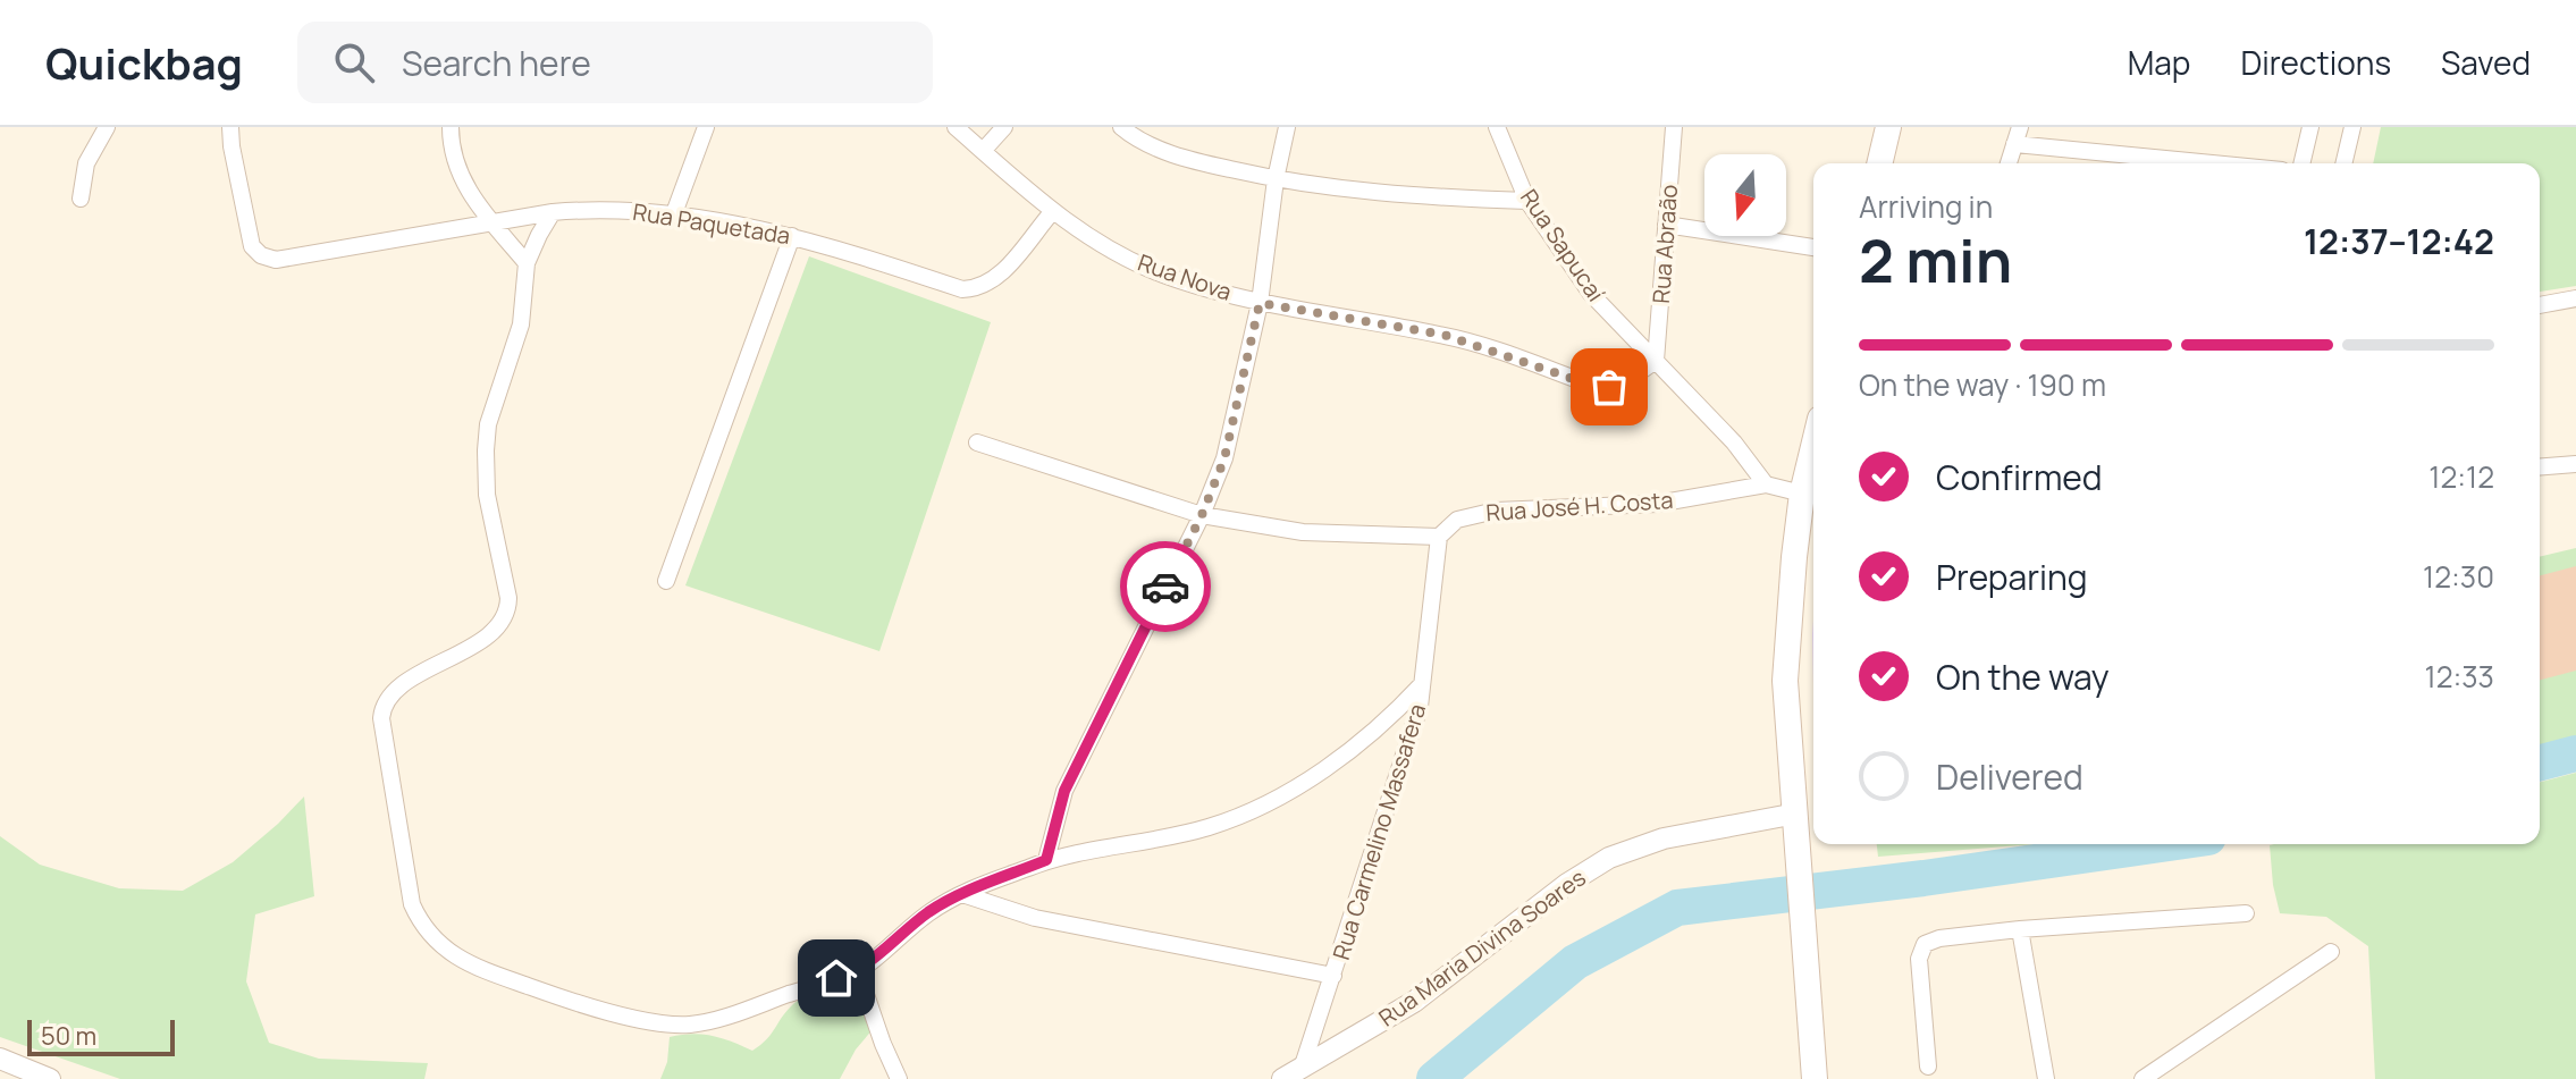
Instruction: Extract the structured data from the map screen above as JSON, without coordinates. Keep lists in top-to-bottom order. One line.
{"streets":{"street":["Rua Paquetada","Rua Abraão","Rua Sapucaí","Rua Nova","Rua José H. Costa","Rua Carmelino Massafera","Rua Maria Divina Soares"]},"crossings":[["Rua Paquetada","Rua Nova"],["Rua Abraão","Rua Sapucaí"],["Rua Abraão","Rua Nova"],["Rua Sapucaí","Rua Nova"],["Rua Sapucaí","Rua José H. Costa"],["Rua José H. Costa","Rua Carmelino Massafera"],["Rua Carmelino Massafera","Rua Maria Divina Soares"]],"scale_bar":"50 m","north":"bottom","page":{"header":"Quickbag","search":"Search here","nav":["Map","Directions","Saved"],"heading":["2 min","Arriving in","12:37–12:42"],"bar":"On the way · 190 m","list":[["Confirmed","12:12"],["Preparing","12:30"],["On the way","12:33"],"Delivered"],"scale":"50 m"}}
